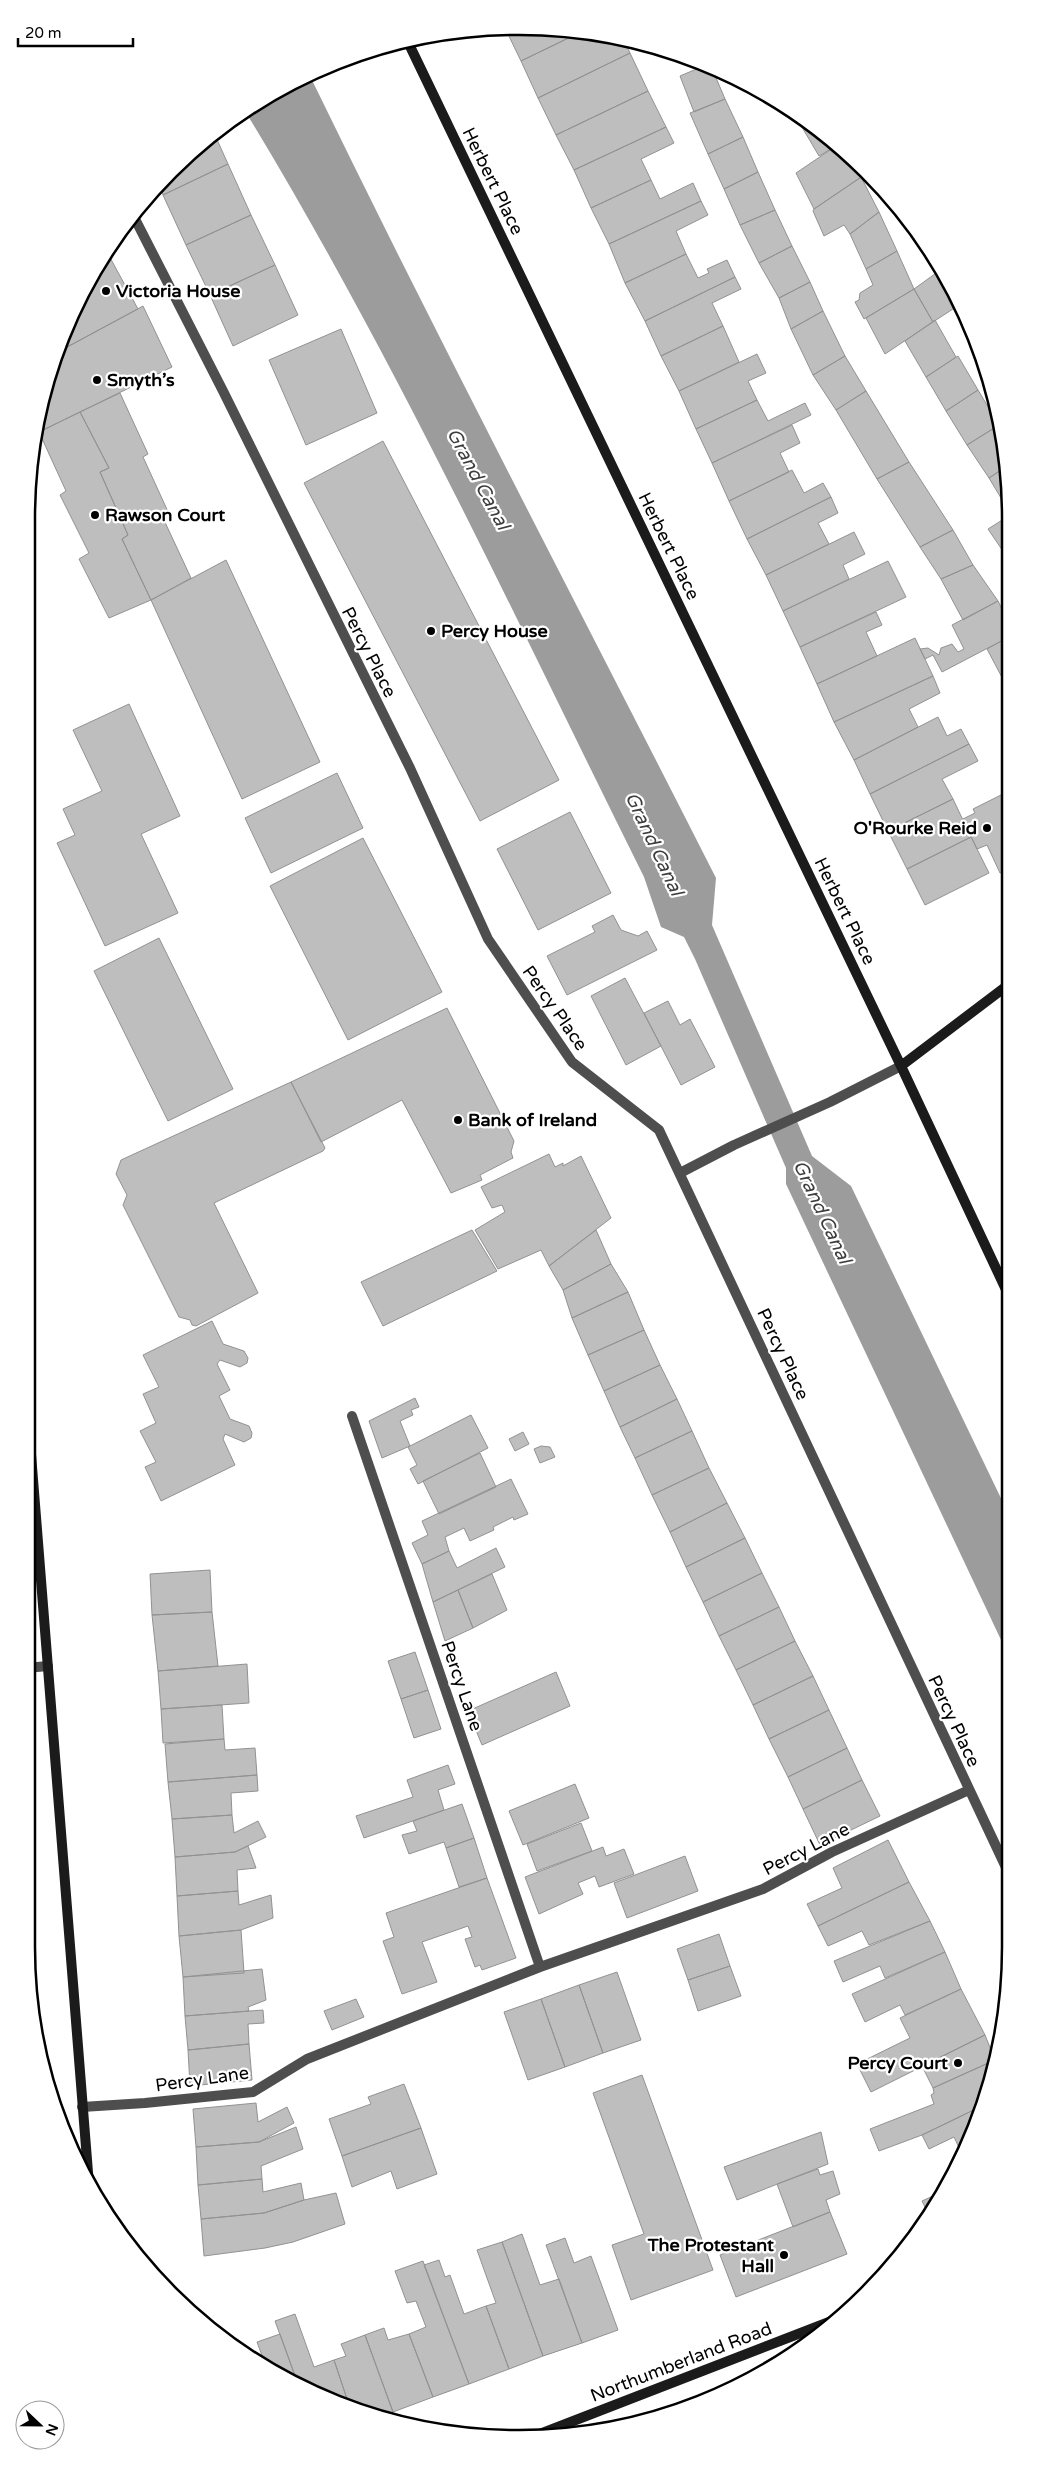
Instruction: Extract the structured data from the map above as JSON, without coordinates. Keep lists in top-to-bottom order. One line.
{"streets":{"street":["Herbert Place","Percy Place","Percy Lane","Northumberland Road"]},"crossings":[["Percy Place","Percy Lane"]],"water":["Grand Canal"],"places":["Victoria House","Smyth’s","Rawson Court","Percy House","O'Rourke Reid","Bank of Ireland","Percy Court","The Protestant Hall"],"scale_bar":"20 m","north":"right"}
